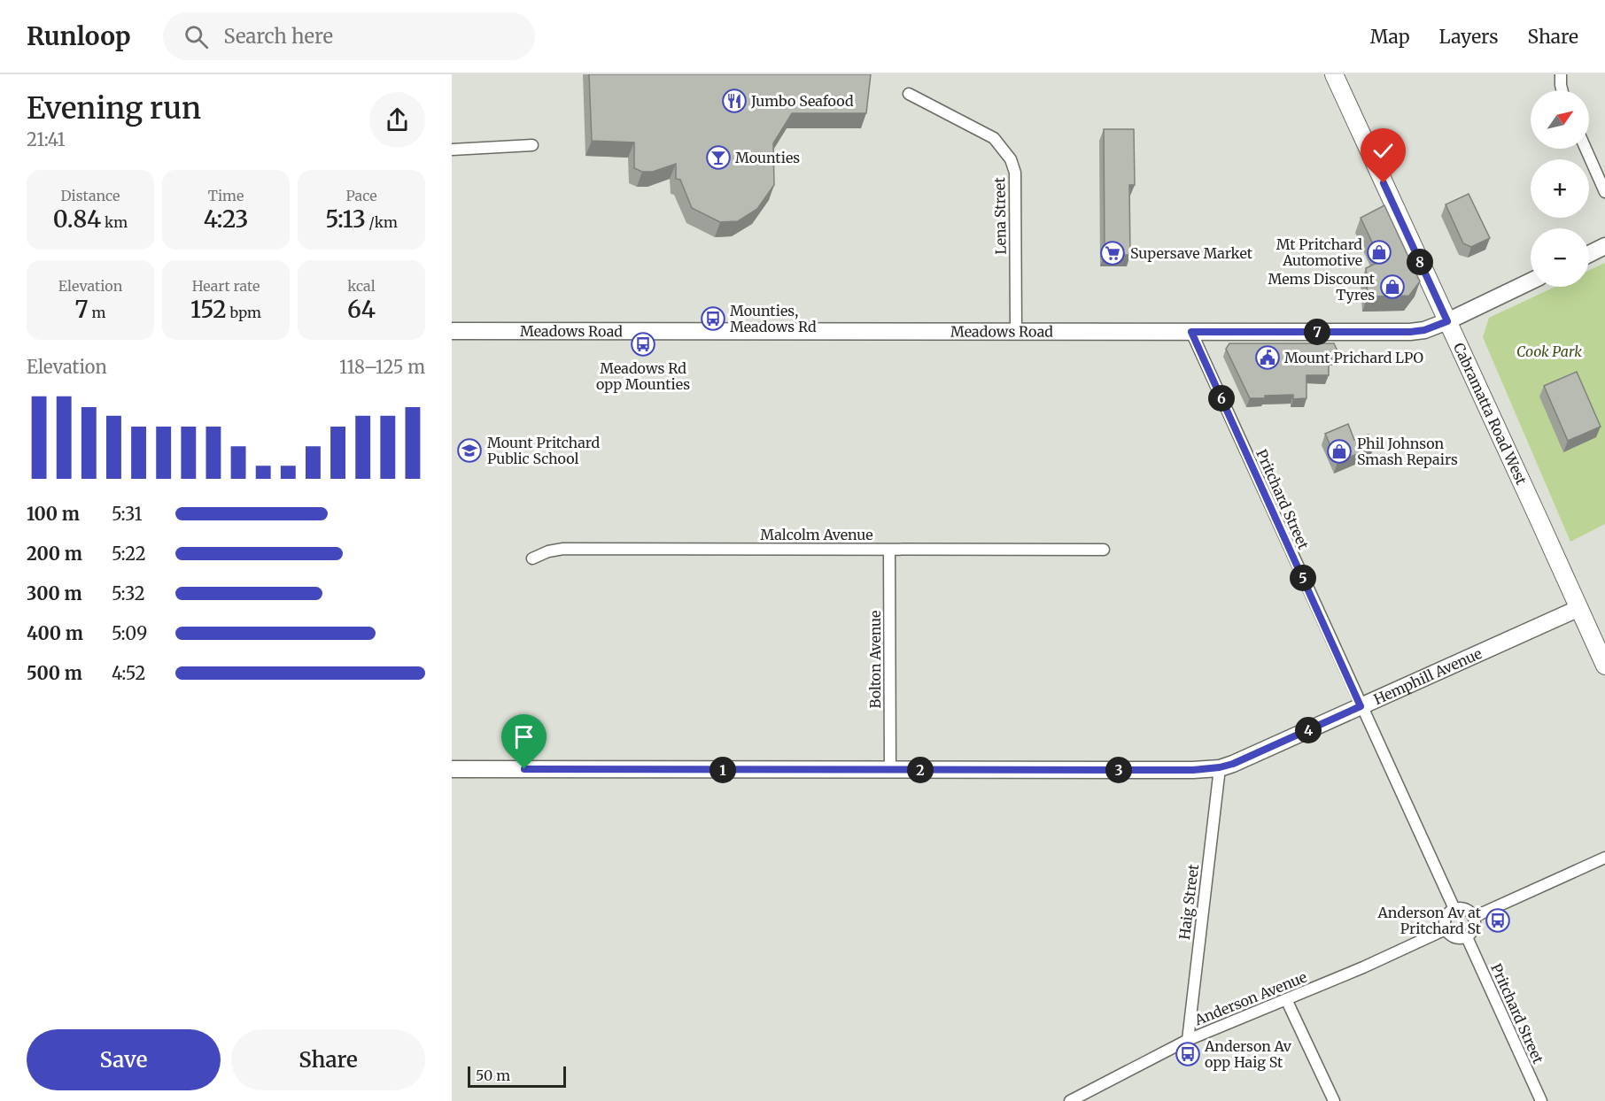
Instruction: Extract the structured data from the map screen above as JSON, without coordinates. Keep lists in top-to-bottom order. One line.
{"streets":{"main road":["Cabramatta Road West"],"street":["Lena Street","Meadows Road","Pritchard Street","Malcolm Avenue","Bolton Avenue","Hemphill Avenue","Haig Street","Anderson Avenue"]},"crossings":[["Lena Street","Meadows Road"],["Meadows Road","Cabramatta Road West"],["Meadows Road","Pritchard Street"],["Cabramatta Road West","Hemphill Avenue"],["Pritchard Street","Hemphill Avenue"],["Pritchard Street","Anderson Avenue"],["Malcolm Avenue","Bolton Avenue"],["Bolton Avenue","Hemphill Avenue"],["Hemphill Avenue","Haig Street"],["Haig Street","Anderson Avenue"]],"parks":["Cook Park"],"places":{"restaurant":["Jumbo Seafood"],"bar":["Mounties"],"shop":["Mt Pritchard Automotive","Mems Discount Tyres","Phil Johnson Smash Repairs"],"supermarket":["Supersave Market"],"bus stop":["Mounties, Meadows Rd","Meadows Rd opp Mounties","Anderson Av at Pritchard St","Anderson Av opp Haig St"],"public building":["Mount Prichard LPO"],"school or university":["Mount Pritchard Public School"]},"scale_bar":"50 m","north":"top right","page":{"header":"Runloop","search":"Search here","nav":["Map","Layers","Share"],"heading":["Evening run","21:41"],"map_buttons":["+","−"],"stats":[["Distance","0.84 km"],["Time","4:23"],["Pace","5:13 /km"],["Elevation","7 m"],["Heart rate","152 bpm"],["kcal","64"]],"pins":["8","7","6","5","4","1","2","3"],"chart":["Elevation","118–125 m"],"list":[{"name":"100 m","note":"5:31"},{"name":"200 m","note":"5:22"},{"name":"300 m","note":"5:32"},{"name":"400 m","note":"5:09"},{"name":"500 m","note":"4:52"}],"buttons":["Save","Share"],"scale":"50 m"}}
